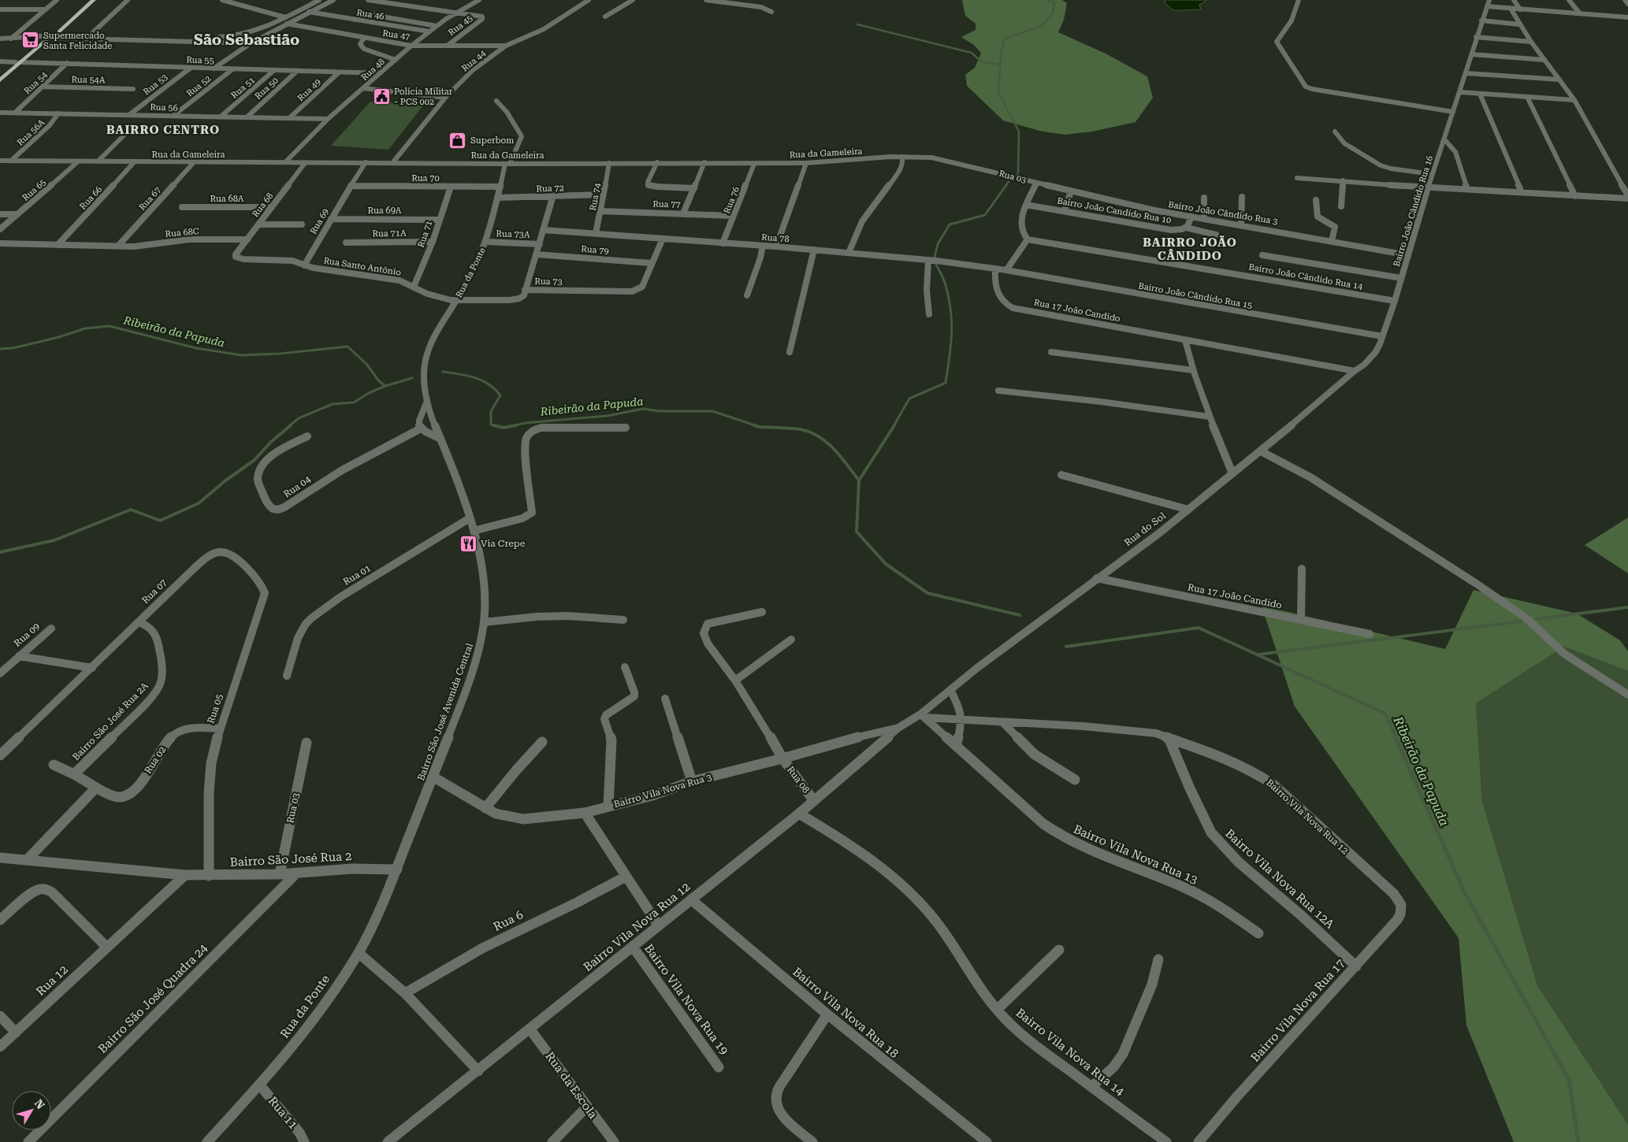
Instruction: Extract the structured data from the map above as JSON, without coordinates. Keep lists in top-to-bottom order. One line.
{"streets":{"street":["Rua 46","Rua 45","Rua 47","Rua 55","Rua 44","Rua 48","Rua 54A","Rua 54","Rua 53","Rua 52","Rua 51","Rua 50","Rua 49","Rua 56","Rua 56A","Rua da Gameleira","Rua 03","Rua 70","Rua 72","Rua 65","Rua 74","Rua 66","Rua 67","Rua 68A","Rua 76","Rua 77","Rua 68","Rua 69A","Bairro João Candido Rua 10","Bairro João Cândido Rua 16","Bairro João Cândido Rua 3","Rua 69","Rua 68C","Rua 71A","Rua 71","Rua 73A","Rua 78","Rua 79","Rua Santo Antônio","Rua da Ponte","Bairro João Cândido Rua 14","Rua 73","Bairro João Cândido Rua 15","Rua 17 João Candido","Rua 04","Rua do Sol","Rua 01","Rua 07","Rua 09","Rua 05","Bairro São José Avenida Central","Bairro São José Rua 2A","Rua 02","Rua 08","Bairro Vila Nova Rua 3","Bairro Vila Nova Rua 12","Bairro Vila Nova Rua 13","Bairro São José Rua 2","Bairro Vila Nova Rua 12A","Rua 6","Rua 12","Bairro São José Quadra 24","Bairro Vila Nova Rua 19","Bairro Vila Nova Rua 17","Bairro Vila Nova Rua 18","Bairro Vila Nova Rua 14","Rua da Escola","Rua 11"]},"crossings":[["Rua 46","Rua 48"],["Rua 45","Rua 47"],["Rua 45","Rua 48"],["Rua 47","Rua 44"],["Rua 47","Rua 48"],["Rua 55","Rua 48"],["Rua 55","Rua 54"],["Rua 55","Rua 53"],["Rua 55","Rua 52"],["Rua 55","Rua 51"],["Rua 55","Rua 50"],["Rua 55","Rua 49"],["Rua 44","Rua da Gameleira"],["Rua 48","Rua 56"],["Rua 48","Rua da Gameleira"],["Rua 54A","Rua 54"],["Rua 54","Rua 56"],["Rua 53","Rua 56"],["Rua 52","Rua 56"],["Rua 51","Rua 56"],["Rua 50","Rua 56"],["Rua 49","Rua 56"],["Rua 56","Rua 56A"],["Rua 56A","Rua da Gameleira"],["Rua da Gameleira","Rua 03"],["Rua da Gameleira","Rua 65"],["Rua da Gameleira","Rua 74"],["Rua da Gameleira","Rua 66"],["Rua da Gameleira","Rua 67"],["Rua da Gameleira","Rua 76"],["Rua da Gameleira","Rua 68"],["Rua da Gameleira","Rua 69"],["Rua da Gameleira","Rua da Ponte"],["Rua 03","Bairro João Cândido Rua 3"],["Rua 03","Bairro São José Rua 2"],["Rua 70","Rua 69"],["Rua 70","Rua 71"],["Rua 70","Rua da Ponte"],["Rua 72","Rua 74"],["Rua 72","Rua da Ponte"],["Rua 72","Rua 73"],["Rua 74","Rua 77"],["Rua 74","Rua 78"],["Rua 67","Rua 68C"],["Rua 68A","Rua 68"],["Rua 76","Rua 77"],["Rua 76","Rua 78"],["Rua 68","Rua 68C"],["Rua 68","Rua Santo Antônio"],["Rua 69A","Rua 69"],["Rua 69A","Rua 71"],["Bairro João Cândido Rua 16","Bairro João Cândido Rua 3"],["Bairro João Cândido Rua 16","Bairro João Cândido Rua 14"],["Bairro João Cândido Rua 16","Bairro João Cândido Rua 15"],["Bairro João Cândido Rua 16","Rua do Sol"],["Rua 69","Rua Santo Antônio"],["Rua 71A","Rua 71"],["Rua 71","Rua Santo Antônio"],["Rua 73A","Rua da Ponte"],["Rua 73A","Rua 73"],["Rua 78","Rua 73"],["Rua 78","Bairro João Cândido Rua 15"],["Rua 78","Rua 17 João Candido"],["Rua 79","Rua 73"],["Rua Santo Antônio","Rua da Ponte"],["Rua Santo Antônio","Rua 73"],["Rua da Ponte","Bairro São José Avenida Central"],["Rua da Ponte","Bairro São José Rua 2"],["Rua da Ponte","Rua 11"],["Rua 17 João Candido","Rua do Sol"],["Rua do Sol","Bairro Vila Nova Rua 12"],["Rua do Sol","Bairro Vila Nova Rua 13"],["Rua 01","Bairro São José Avenida Central"],["Rua 07","Rua 05"],["Rua 07","Bairro São José Rua 2A"],["Rua 05","Rua 02"],["Rua 05","Bairro São José Rua 2"],["Bairro São José Avenida Central","Bairro Vila Nova Rua 3"],["Bairro São José Avenida Central","Bairro São José Rua 2"],["Bairro São José Rua 2A","Rua 02"],["Rua 08","Bairro Vila Nova Rua 3"],["Rua 08","Bairro Vila Nova Rua 12"],["Bairro Vila Nova Rua 3","Bairro Vila Nova Rua 12"],["Bairro Vila Nova Rua 12","Bairro Vila Nova Rua 13"],["Bairro Vila Nova Rua 12","Bairro Vila Nova Rua 12A"],["Bairro Vila Nova Rua 12","Bairro Vila Nova Rua 19"],["Bairro Vila Nova Rua 12","Bairro Vila Nova Rua 17"],["Bairro Vila Nova Rua 12","Bairro Vila Nova Rua 18"],["Bairro Vila Nova Rua 12","Bairro Vila Nova Rua 14"],["Bairro Vila Nova Rua 12","Rua da Escola"],["Bairro São José Rua 2","Rua 12"],["Bairro São José Rua 2","Bairro São José Quadra 24"],["Bairro Vila Nova Rua 12A","Bairro Vila Nova Rua 17"]],"districts":["São Sebastião","BAIRRO CENTRO","BAIRRO JOÃO CÂNDIDO"],"water":["Ribeirão da Papuda"],"places":{"supermarket":["Supermercado Santa Felicidade"],"public building":["Polícia Militar - PCS 002"],"shop":["Superbom"],"restaurant":["Via Crepe"]},"north":"top right"}
